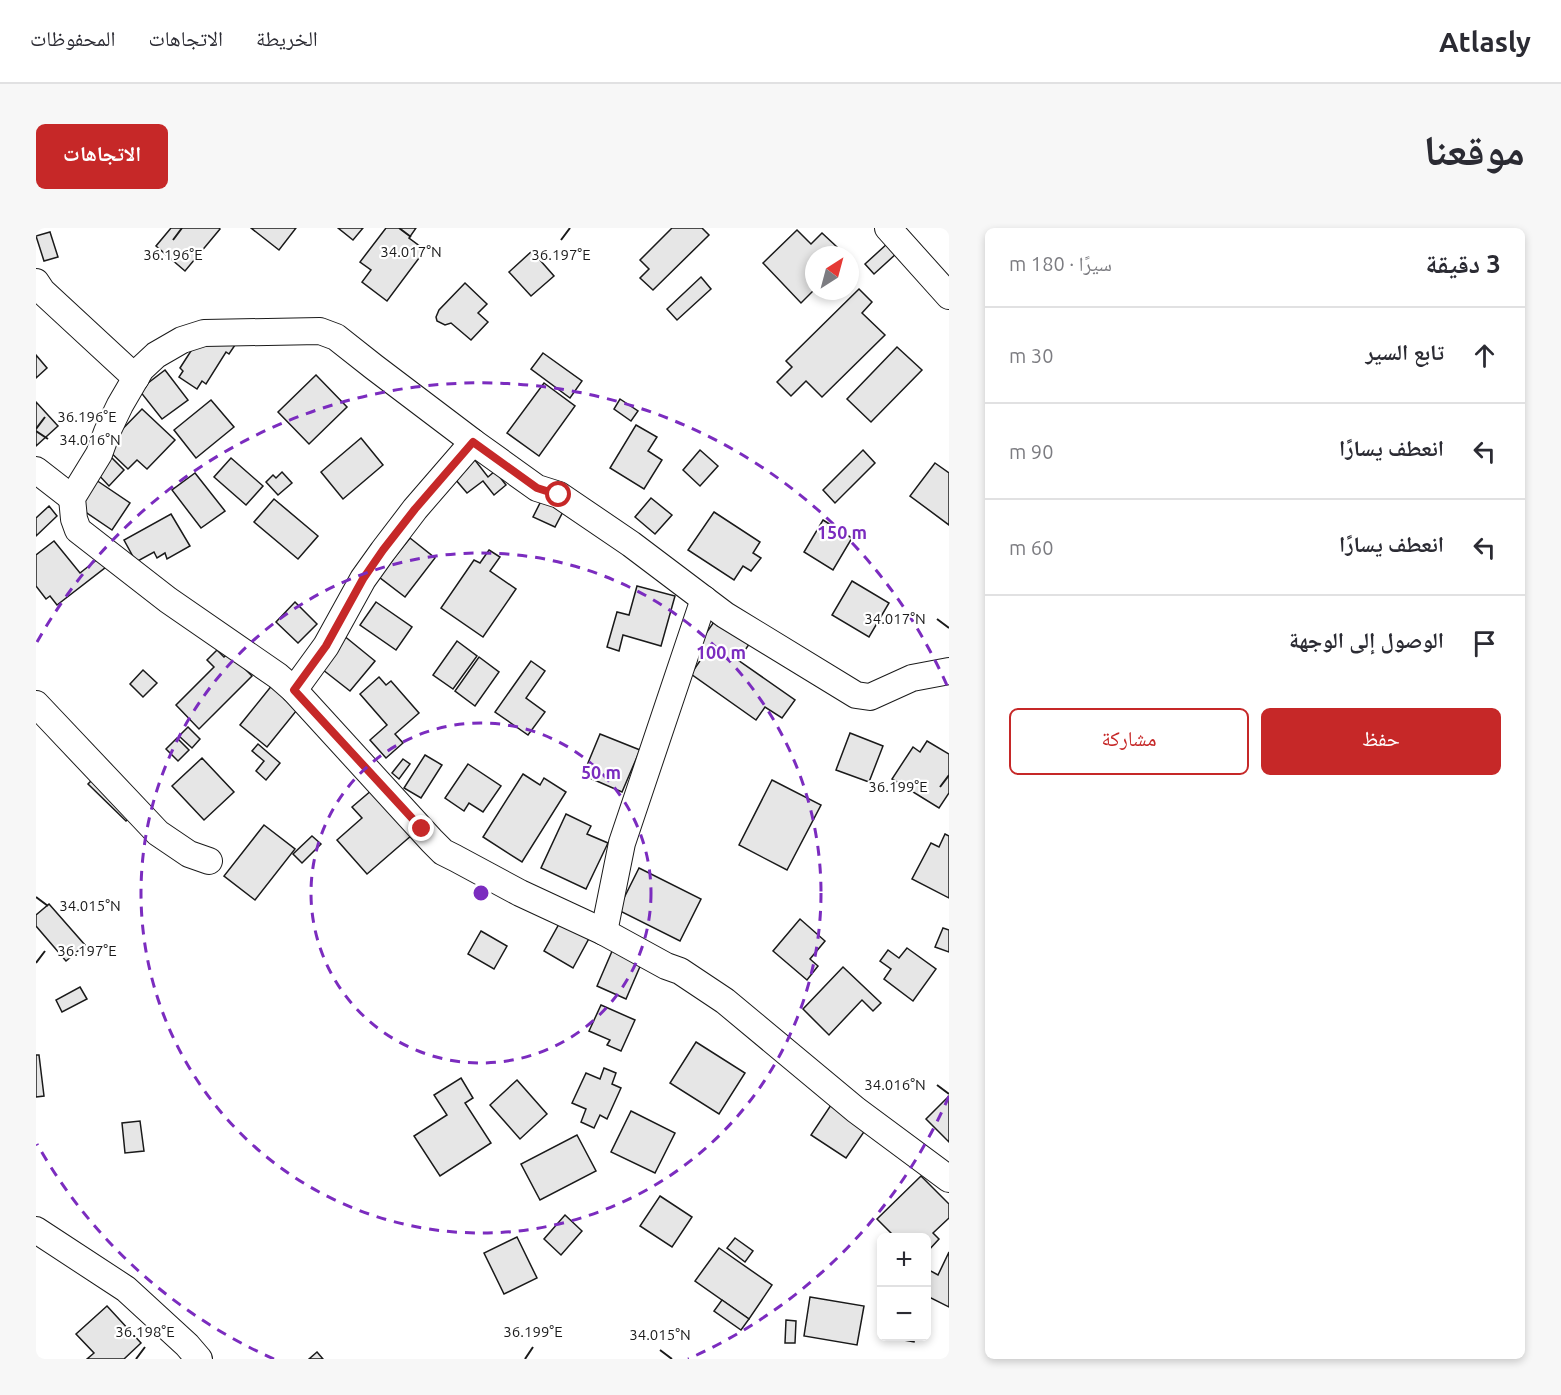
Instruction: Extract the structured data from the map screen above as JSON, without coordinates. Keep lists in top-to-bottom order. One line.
{"north":"top right","page":{"header":"Atlasly","nav":["الخريطة","الاتجاهات","المحفوظات"],"title":"موقعنا","buttons":["الاتجاهات",["حفظ","مشاركة"]],"heading":["3 دقيقة","سيرًا · 180 m"],"list":[["تابع السير","30 m"],["انعطف يسارًا","90 m"],["انعطف يسارًا","60 m"],"الوصول إلى الوجهة"],"map_buttons":["+","−"]},"coordinates":["34.017°N","36.196°E","36.197°E","34.016°N","36.199°E","34.015°N","36.198°E"],"rings":["150 m","100 m","50 m"]}
